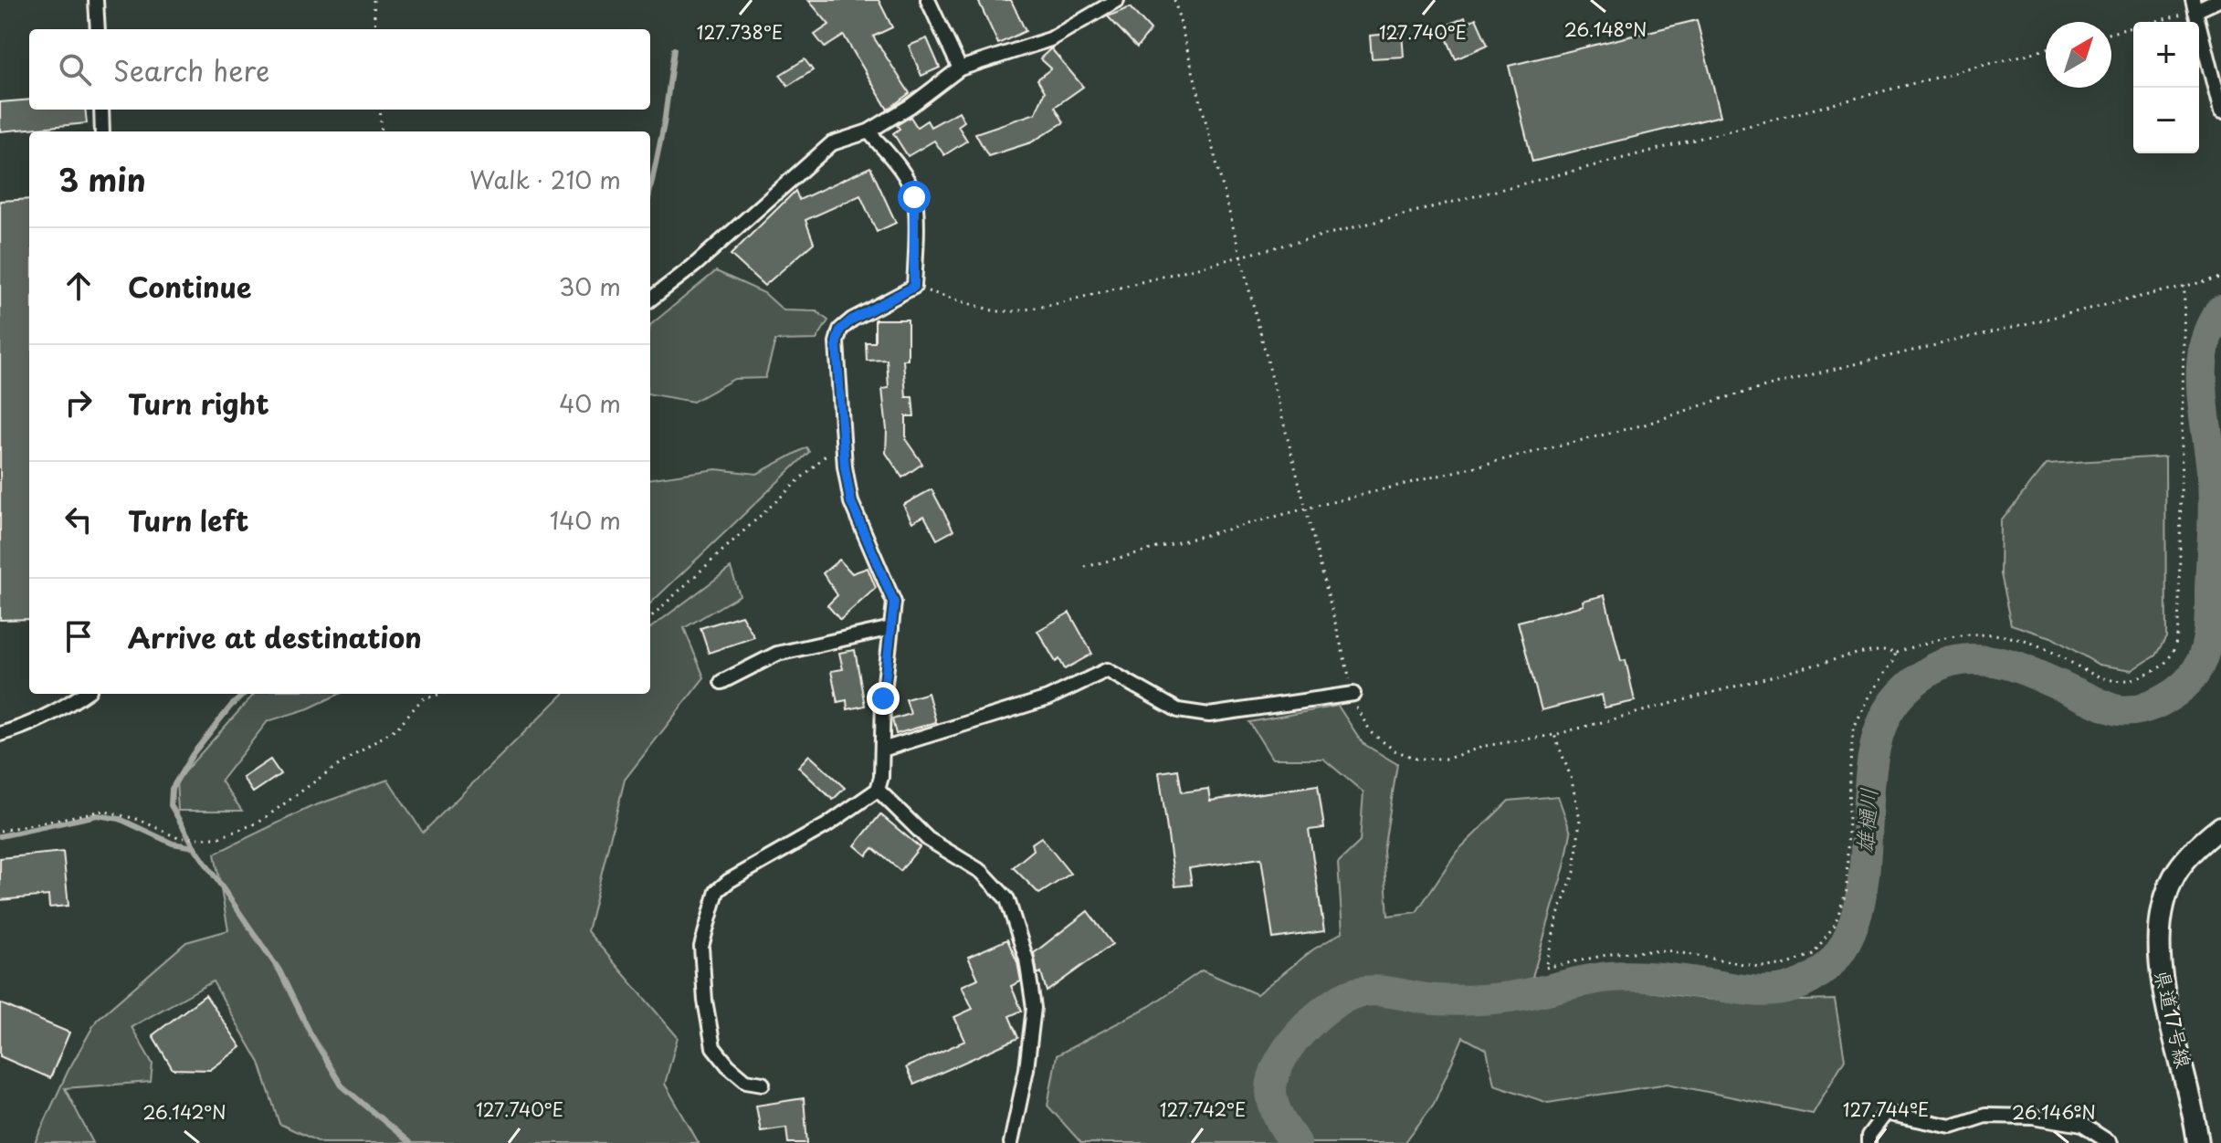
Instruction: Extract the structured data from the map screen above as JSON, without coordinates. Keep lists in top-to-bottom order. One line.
{"streets":{"main road":["県道17号線"]},"water":["雄樋川"],"north":"top right","page":{"map_buttons":["+","−"],"search":"Search here","heading":["3 min","Walk · 210 m"],"list":[["Continue","30 m"],["Turn right","40 m"],["Turn left","140 m"],"Arrive at destination"]},"coordinates":["26.148°N","127.738°E","127.740°E","127.742°E","127.744°E","26.142°N","26.146°N"]}
